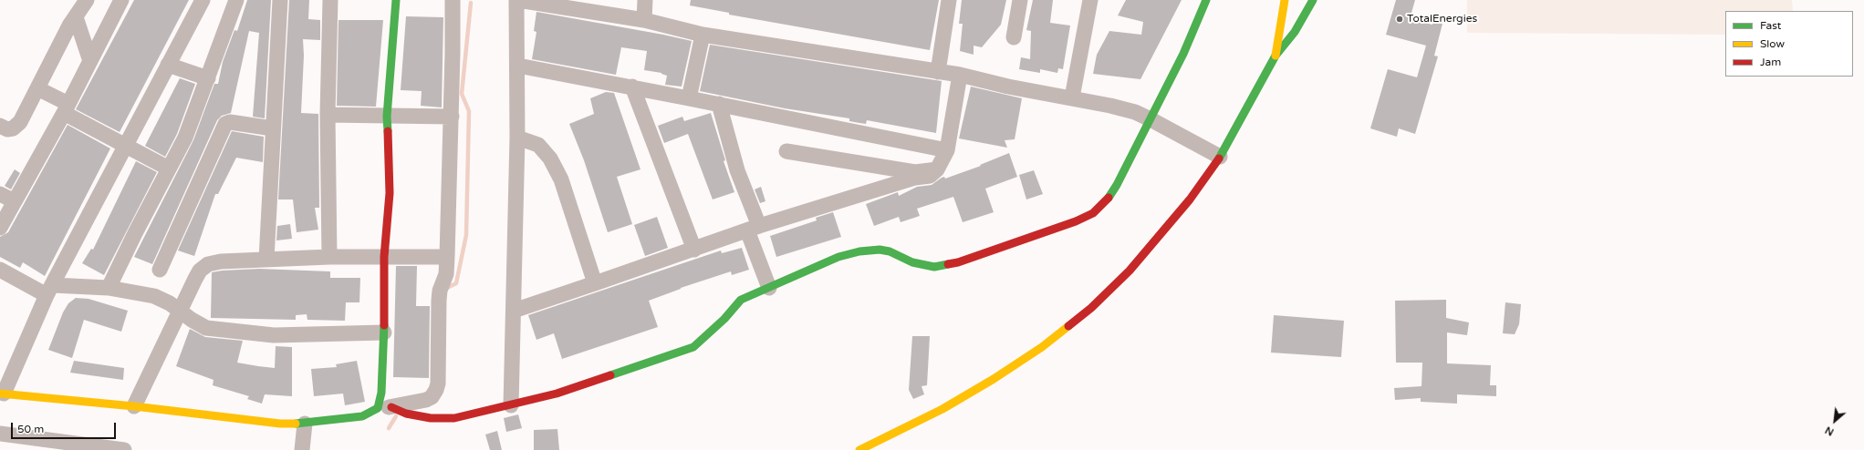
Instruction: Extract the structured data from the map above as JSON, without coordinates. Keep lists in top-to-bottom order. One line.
{"places":["TotalEnergies"],"legend":["Fast","Slow","Jam"],"scale_bar":"50 m","north":"bottom left"}
